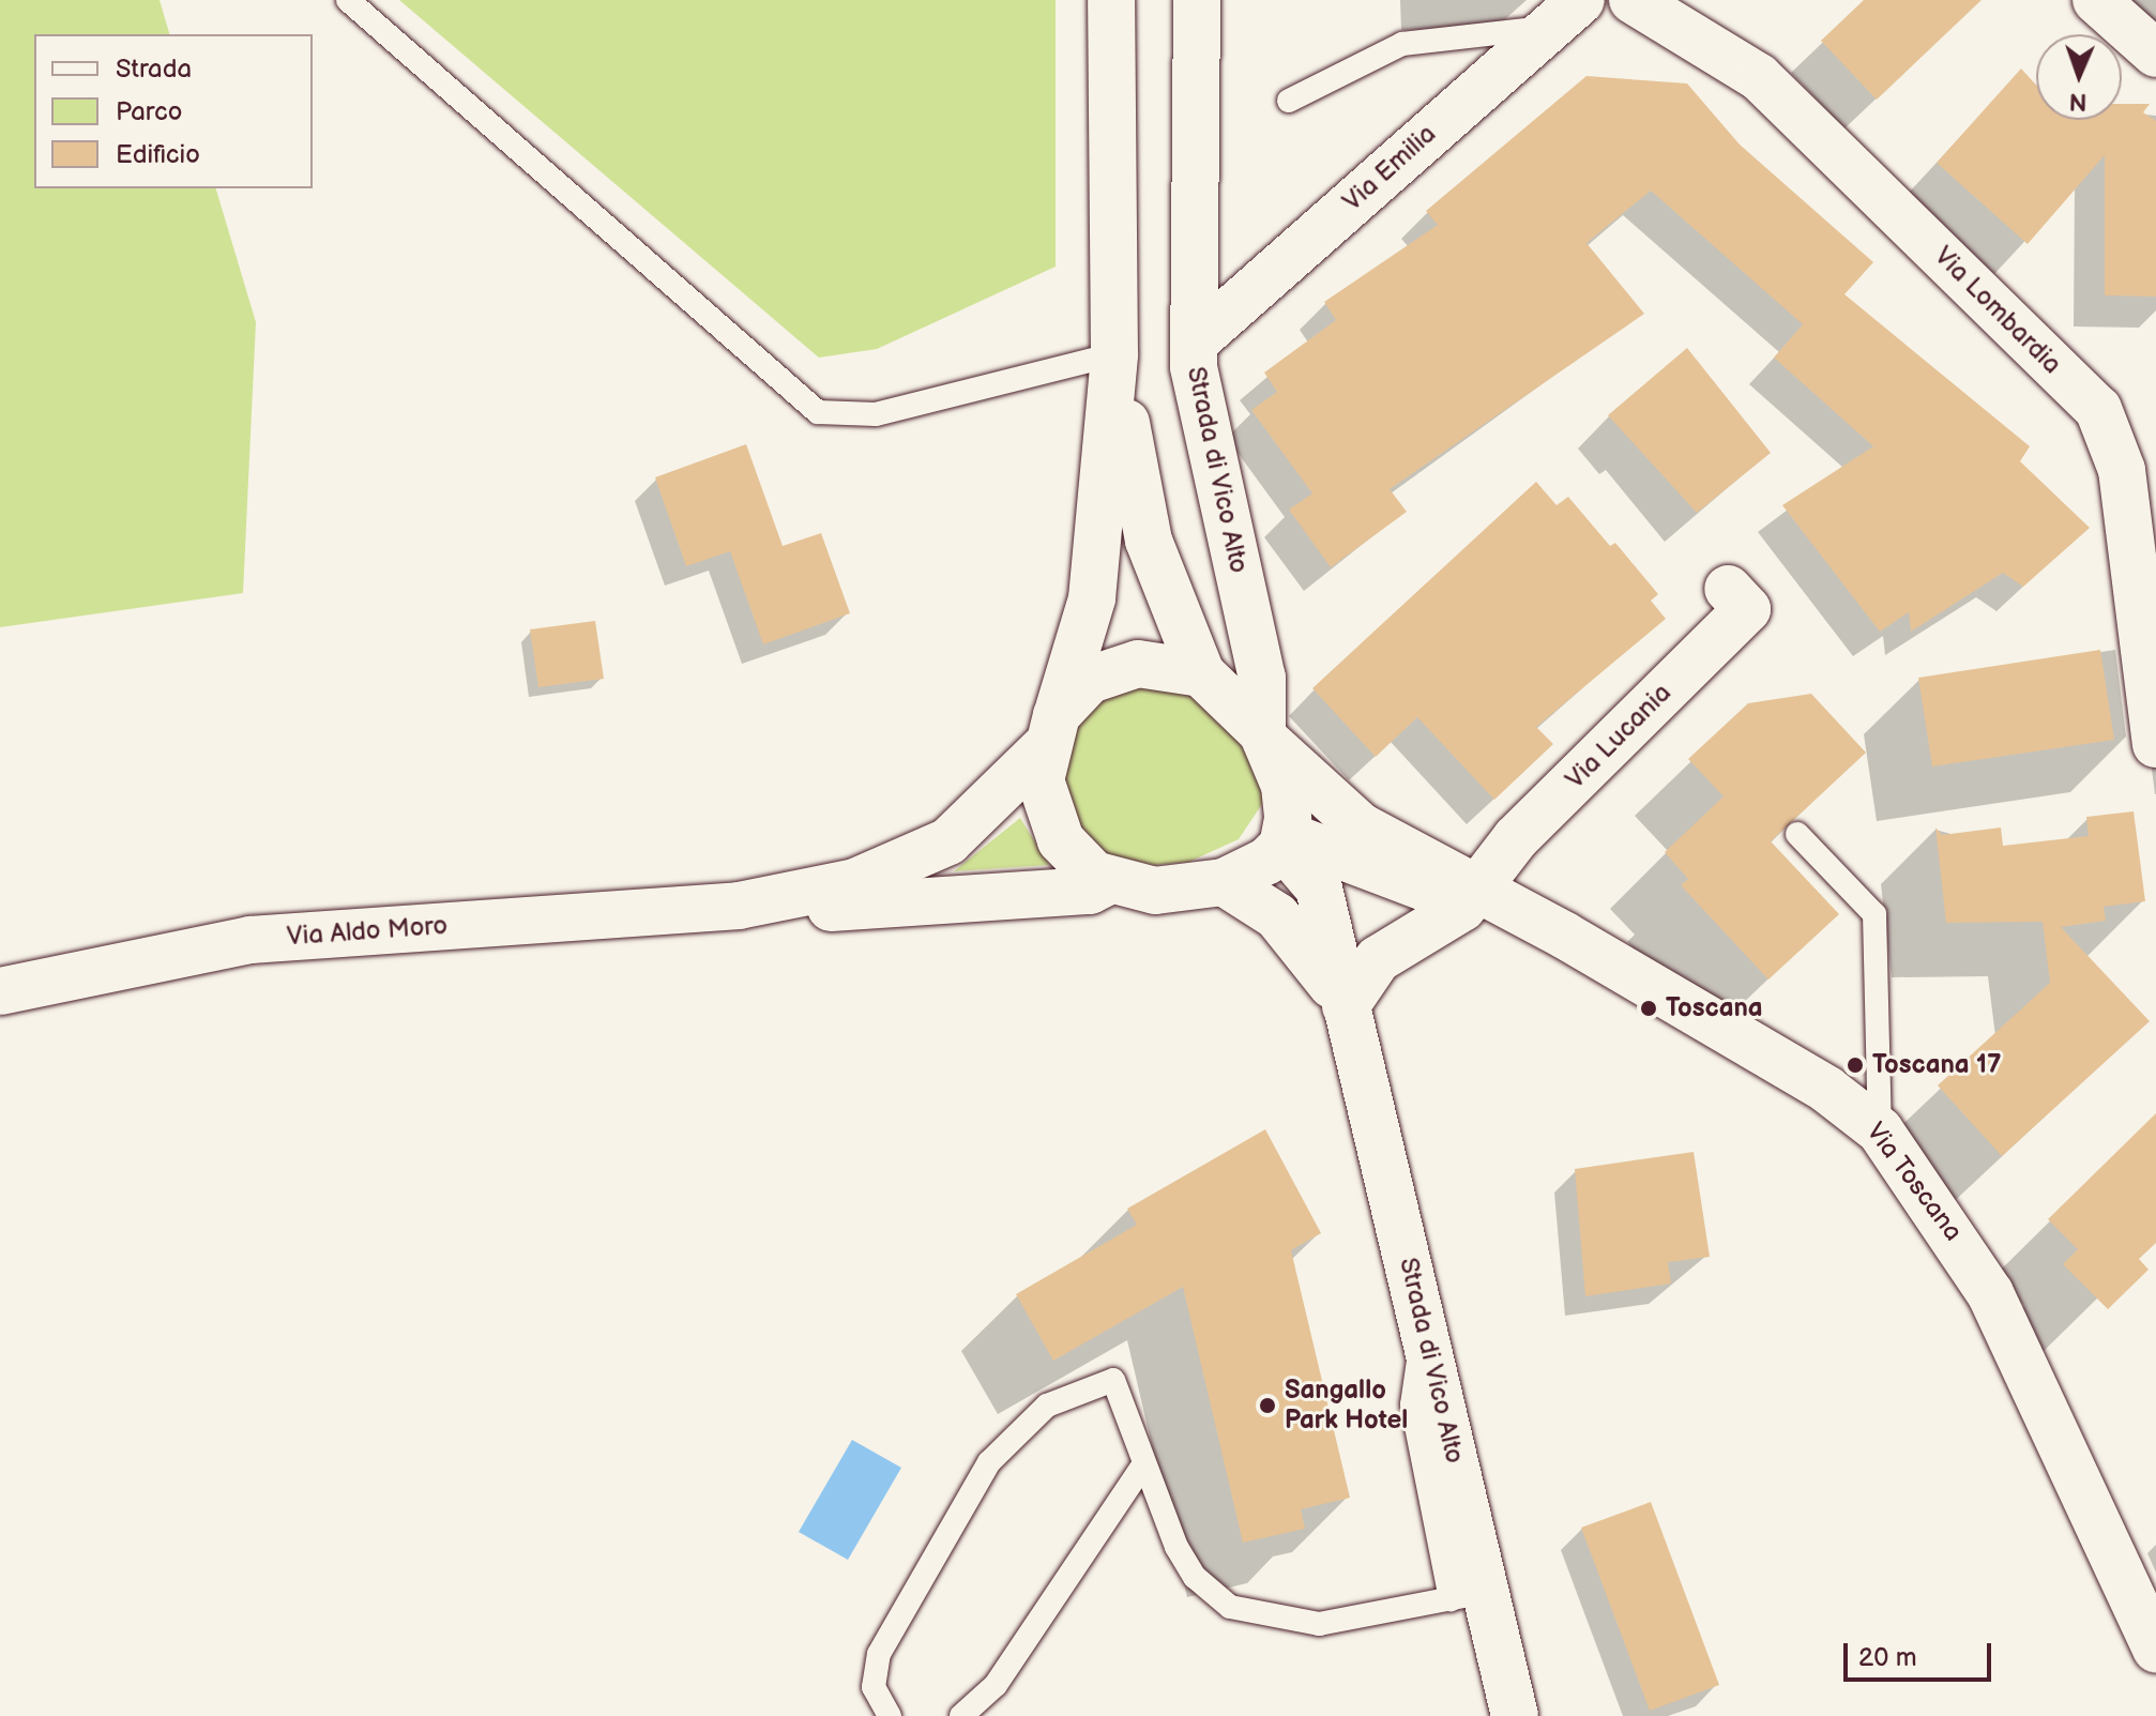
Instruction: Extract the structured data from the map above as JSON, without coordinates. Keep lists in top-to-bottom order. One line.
{"streets":{"street":["Via Emilia","Via Lombardia","Strada di Vico Alto","Via Lucania","Via Aldo Moro","Via Toscana"]},"crossings":[["Via Emilia","Strada di Vico Alto"],["Strada di Vico Alto","Via Aldo Moro"],["Strada di Vico Alto","Via Toscana"],["Via Lucania","Via Toscana"],["Via Aldo Moro","Via Toscana"]],"places":["Toscana","Toscana 17","Sangallo Park Hotel"],"legend":["Strada","Parco","Edificio"],"scale_bar":"20 m","north":"bottom"}
